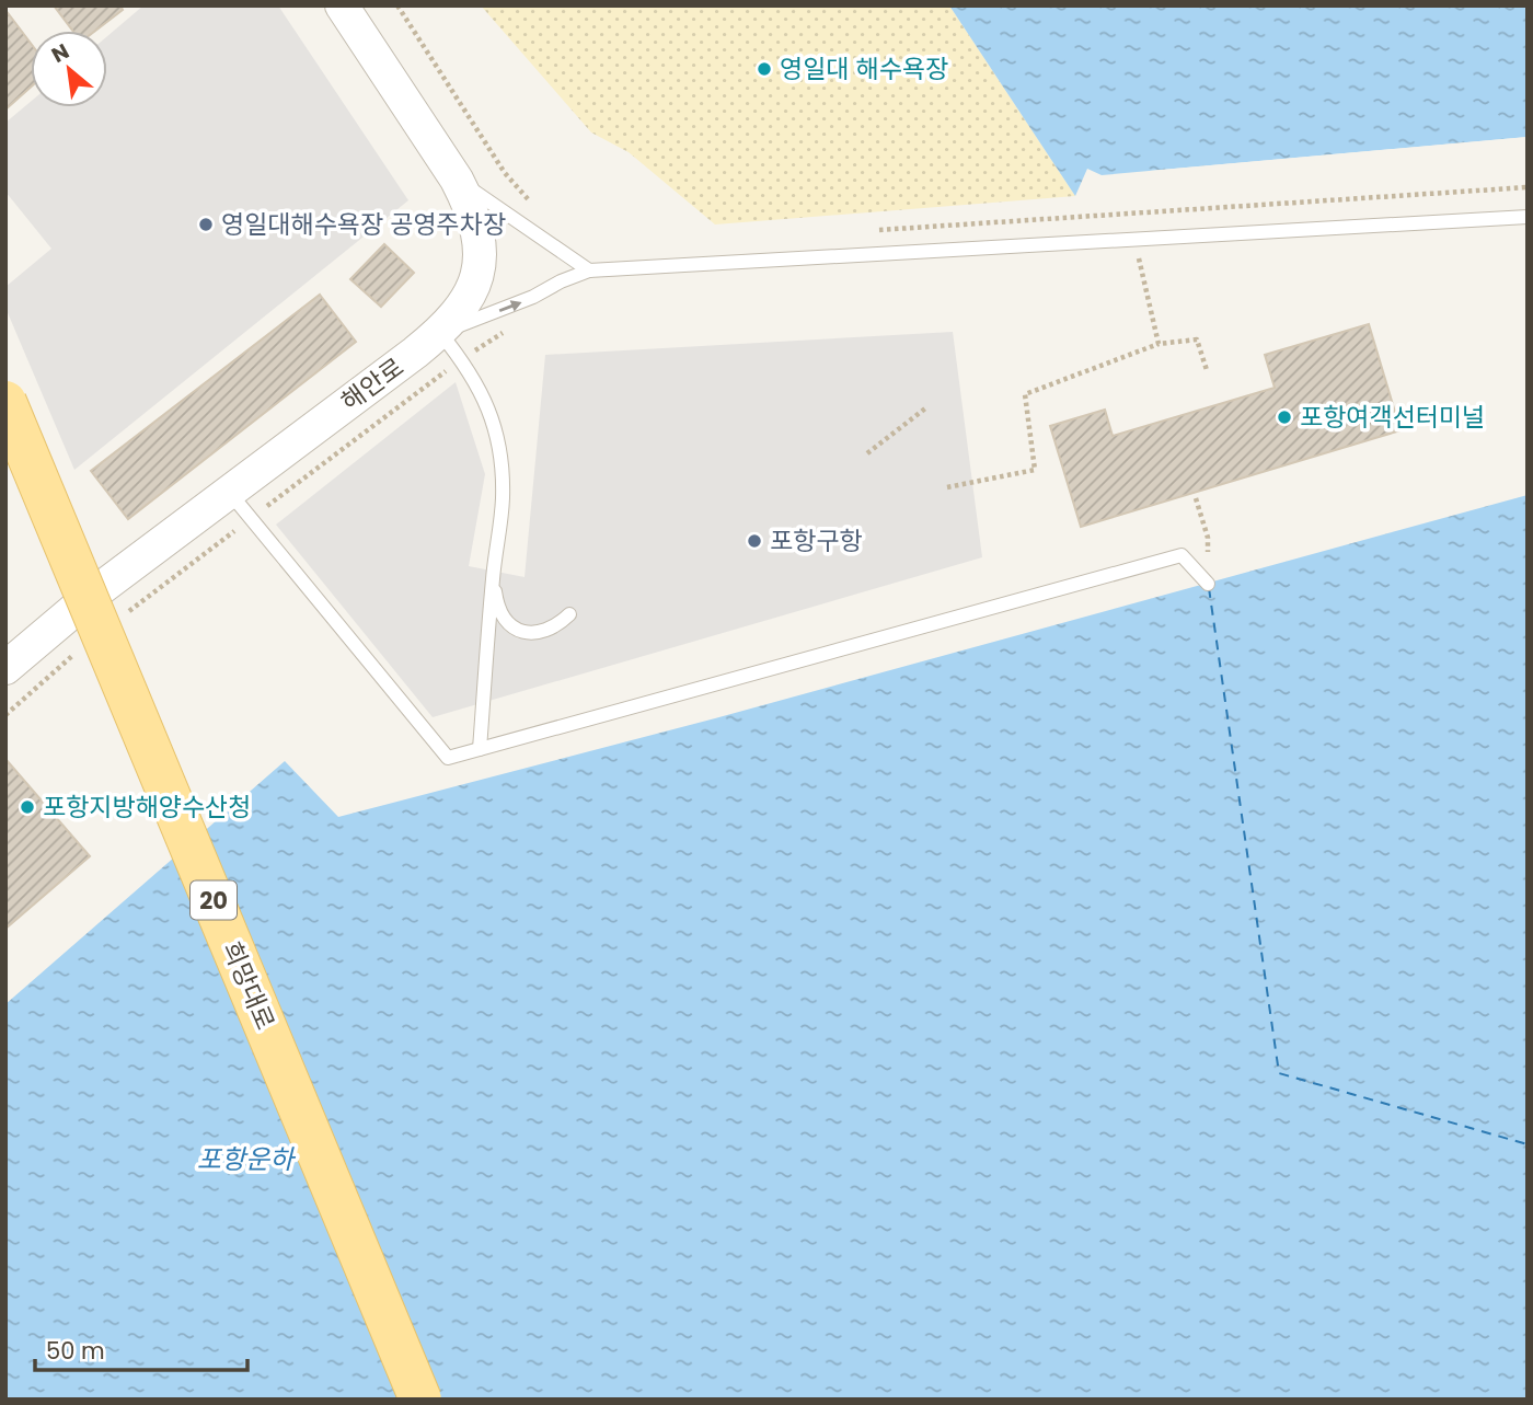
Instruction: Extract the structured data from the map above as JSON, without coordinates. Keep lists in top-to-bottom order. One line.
{"streets":{"main road":["20","희망대로"],"street":["해안로"]},"water":["포항운하"],"places":["영일대 해수욕장","영일대해수욕장 공영주차장","포항여객선터미널","포항구항","포항지방해양수산청"],"scale_bar":"50 m","north":"top left"}
